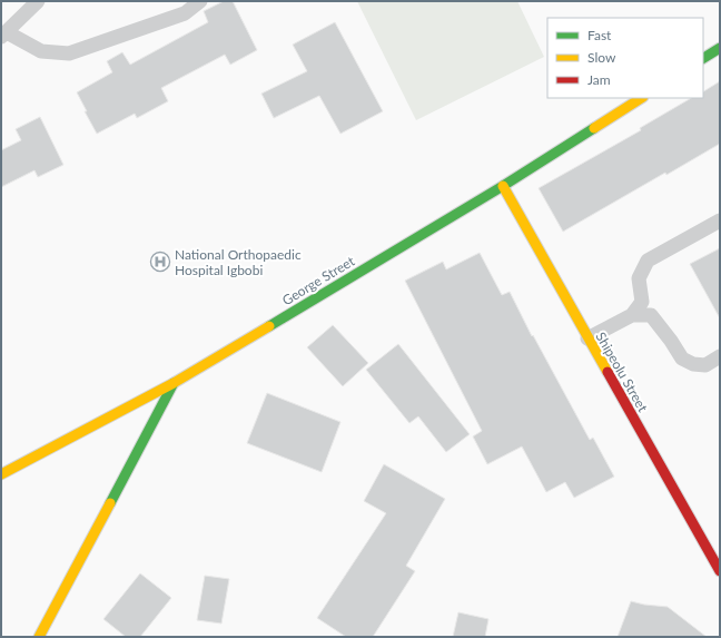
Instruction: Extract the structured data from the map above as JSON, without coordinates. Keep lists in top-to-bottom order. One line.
{"streets":{"street":["George Street","Shipeolu Street"]},"crossings":[["George Street","Shipeolu Street"]],"places":{"hospital":["National Orthopaedic Hospital Igbobi"]},"legend":["Fast","Slow","Jam"]}
